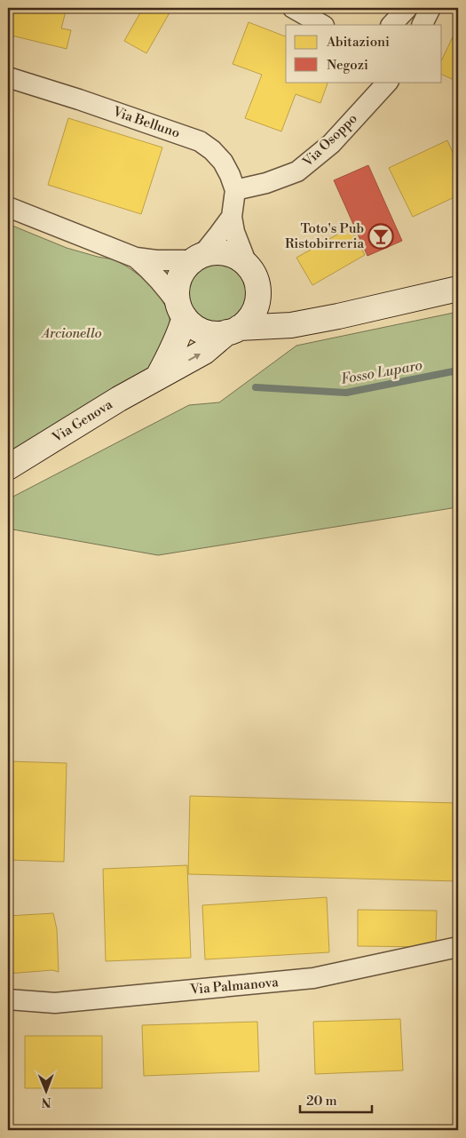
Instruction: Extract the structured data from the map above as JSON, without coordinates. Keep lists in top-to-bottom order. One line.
{"streets":{"main road":["Via Genova"],"street":["Via Belluno","Via Osoppo","Via Palmanova"]},"crossings":[["Via Belluno","Via Osoppo"],["Via Belluno","Via Genova"]],"water":["Fosso Luparo"],"parks":["Arcionello"],"places":{"bar":["Toto's Pub Ristobirreria"]},"legend":["Abitazioni","Negozi"],"scale_bar":"20 m","north":"bottom"}
